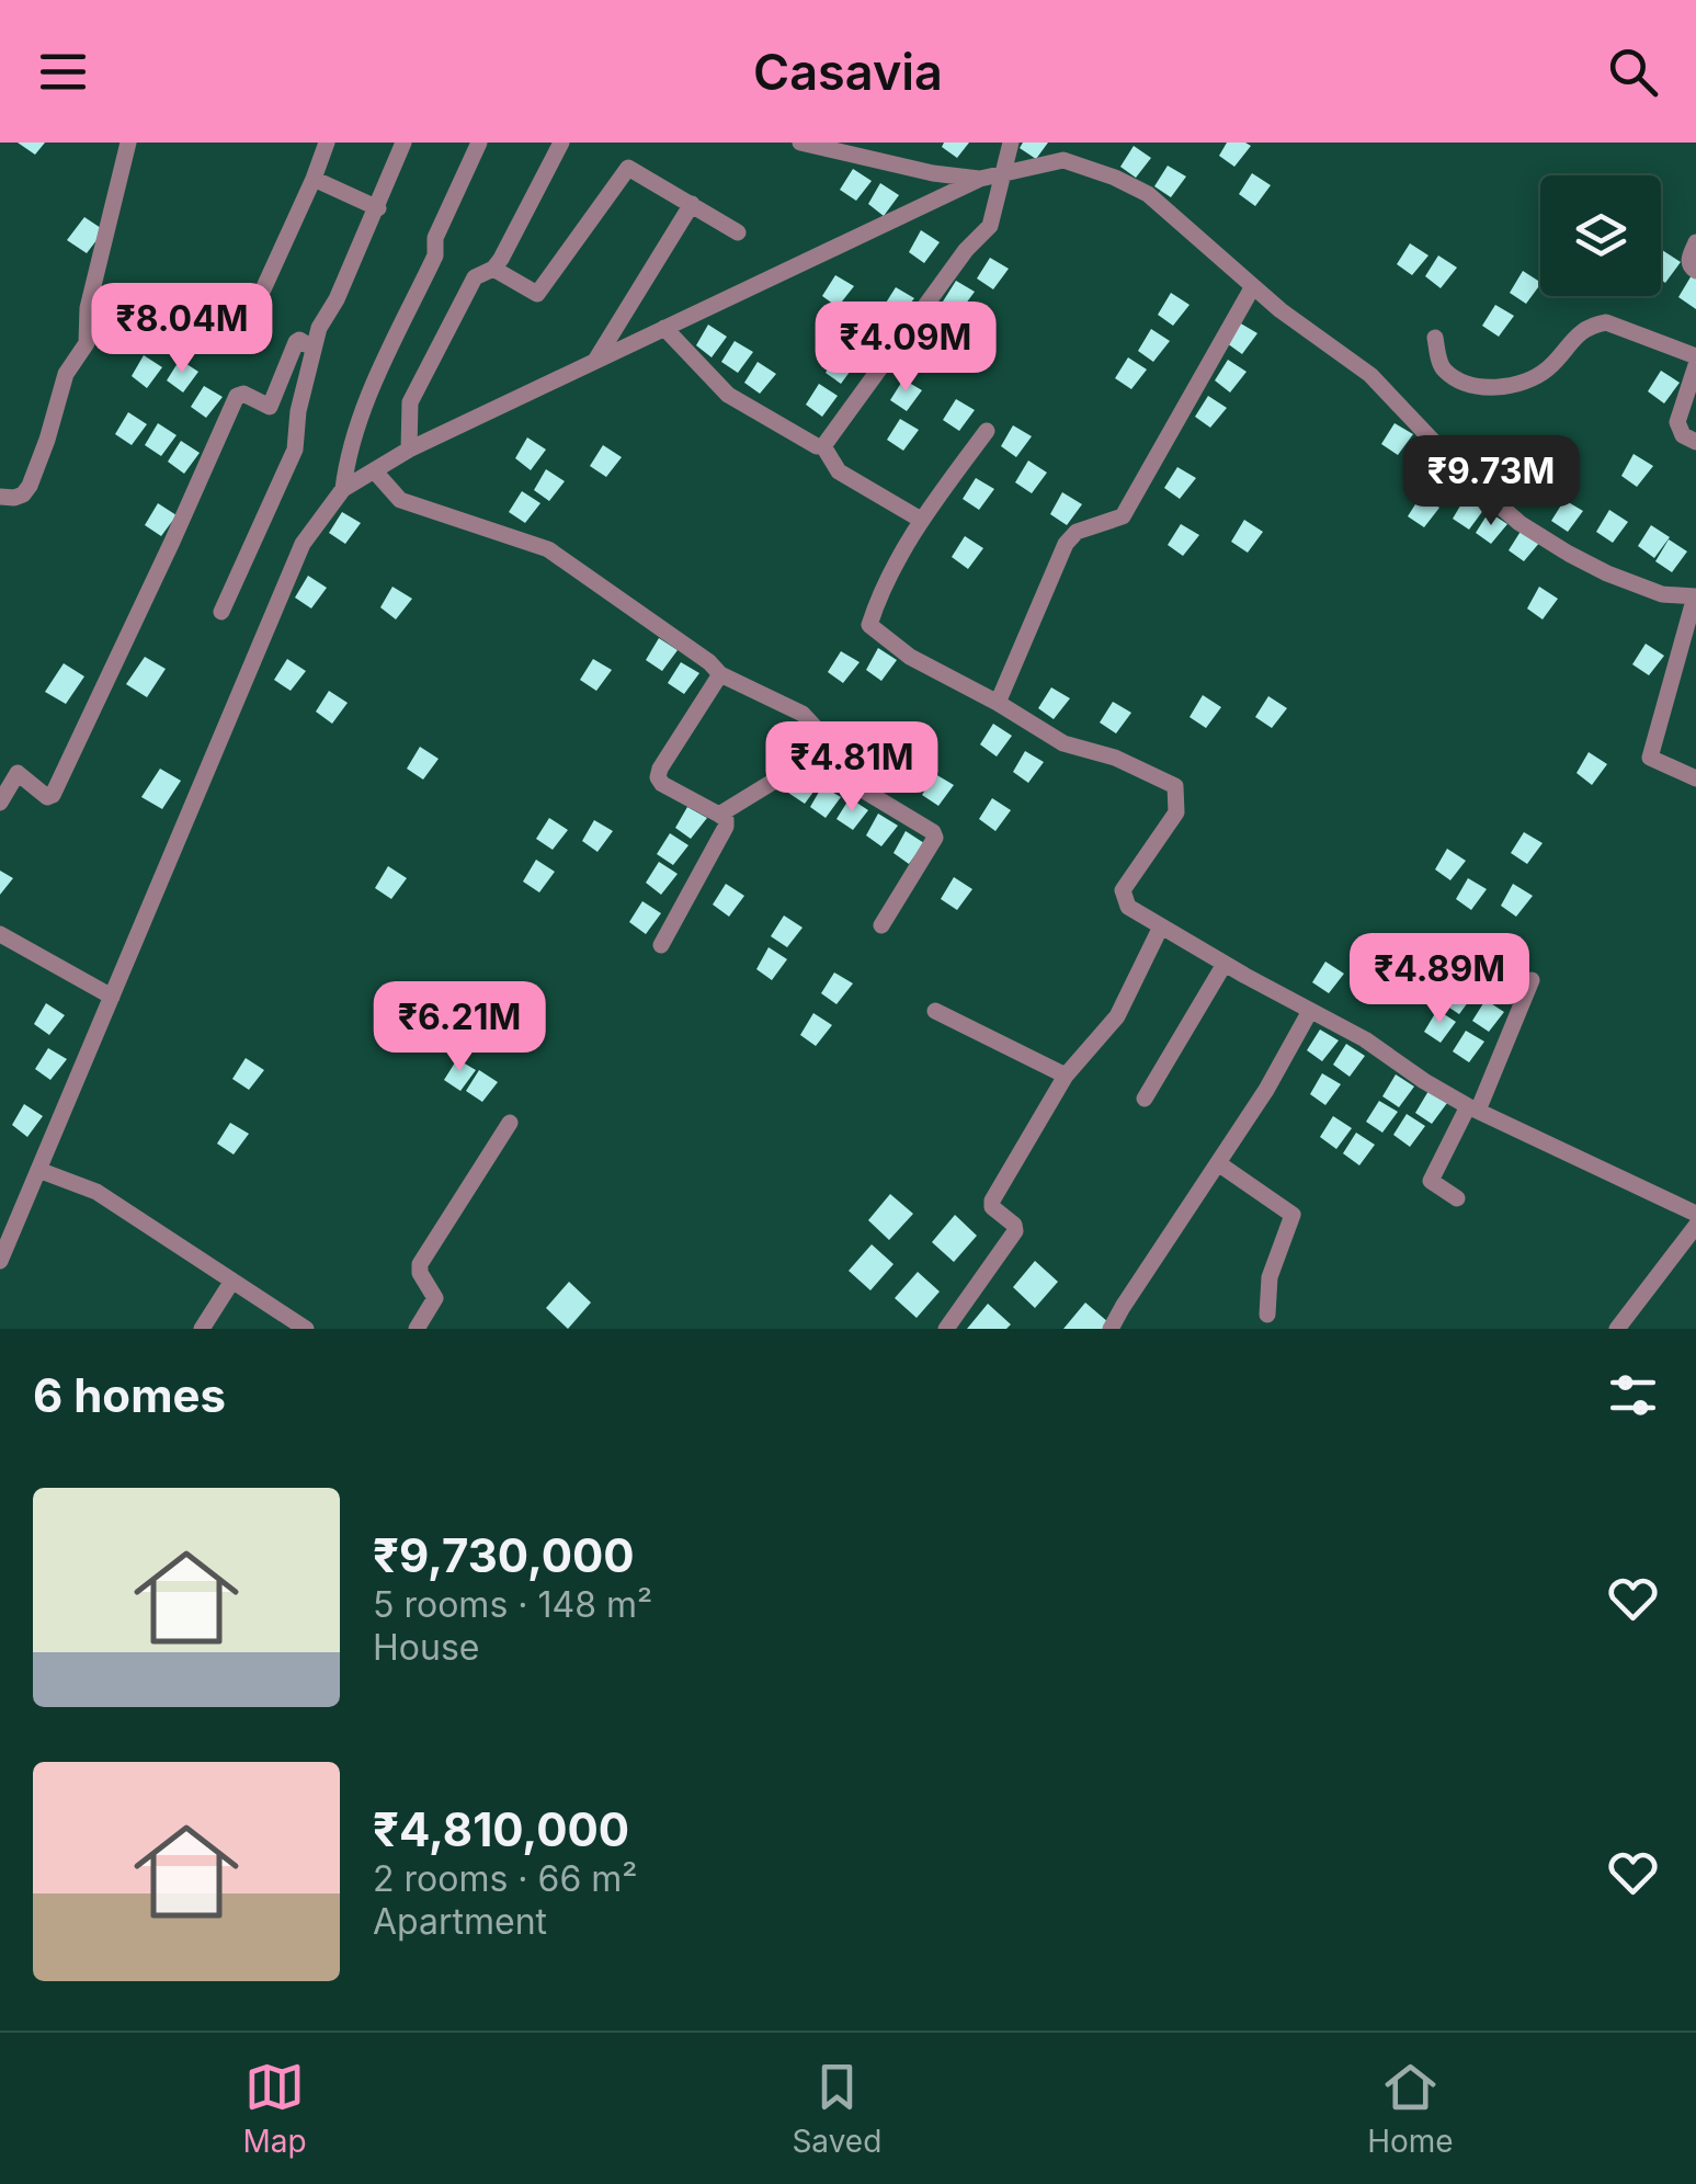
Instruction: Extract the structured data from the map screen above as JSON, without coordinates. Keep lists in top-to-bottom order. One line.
{"page":{"header":"Casavia","price":["₹8.04M","₹4.09M","₹9.73M","₹4.81M","₹4.89M","₹6.21M"],"heading":"6 homes","list":[{"name":"₹9,730,000","note":"5 rooms · 148 m² · House"},{"name":"₹4,810,000","note":"2 rooms · 66 m² · Apartment"}],"tabs":["Map","Saved","Home"]}}
